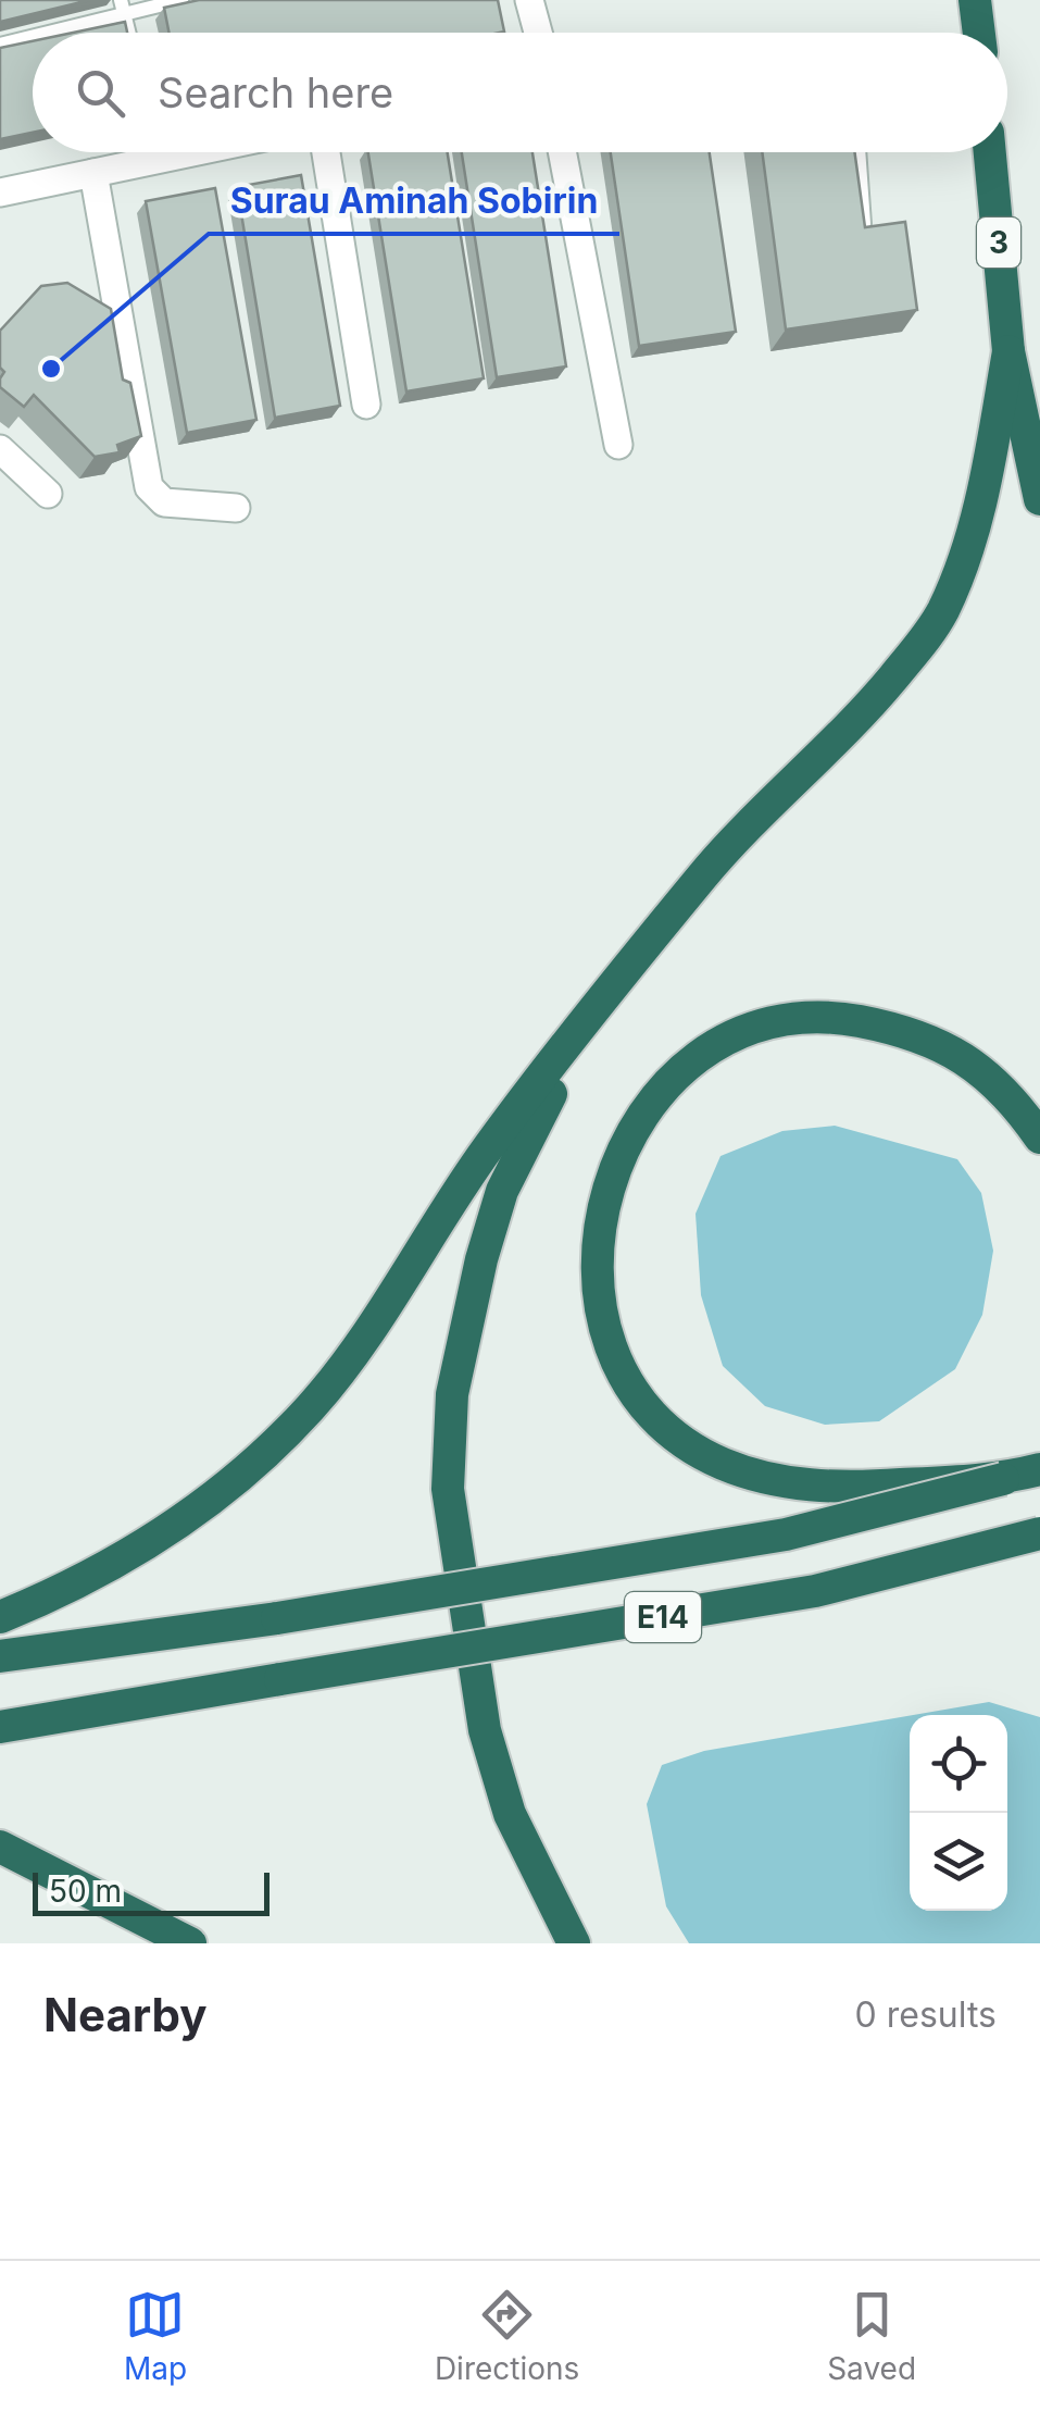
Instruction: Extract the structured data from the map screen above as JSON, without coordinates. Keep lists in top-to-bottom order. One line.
{"streets":{"highway":["3","E14"]},"places":["Surau Aminah Sobirin"],"scale_bar":"50 m","page":{"search":"Search here","scale":"50 m","heading":["Nearby","0 results"],"nav":["Map","Directions","Saved"]}}
